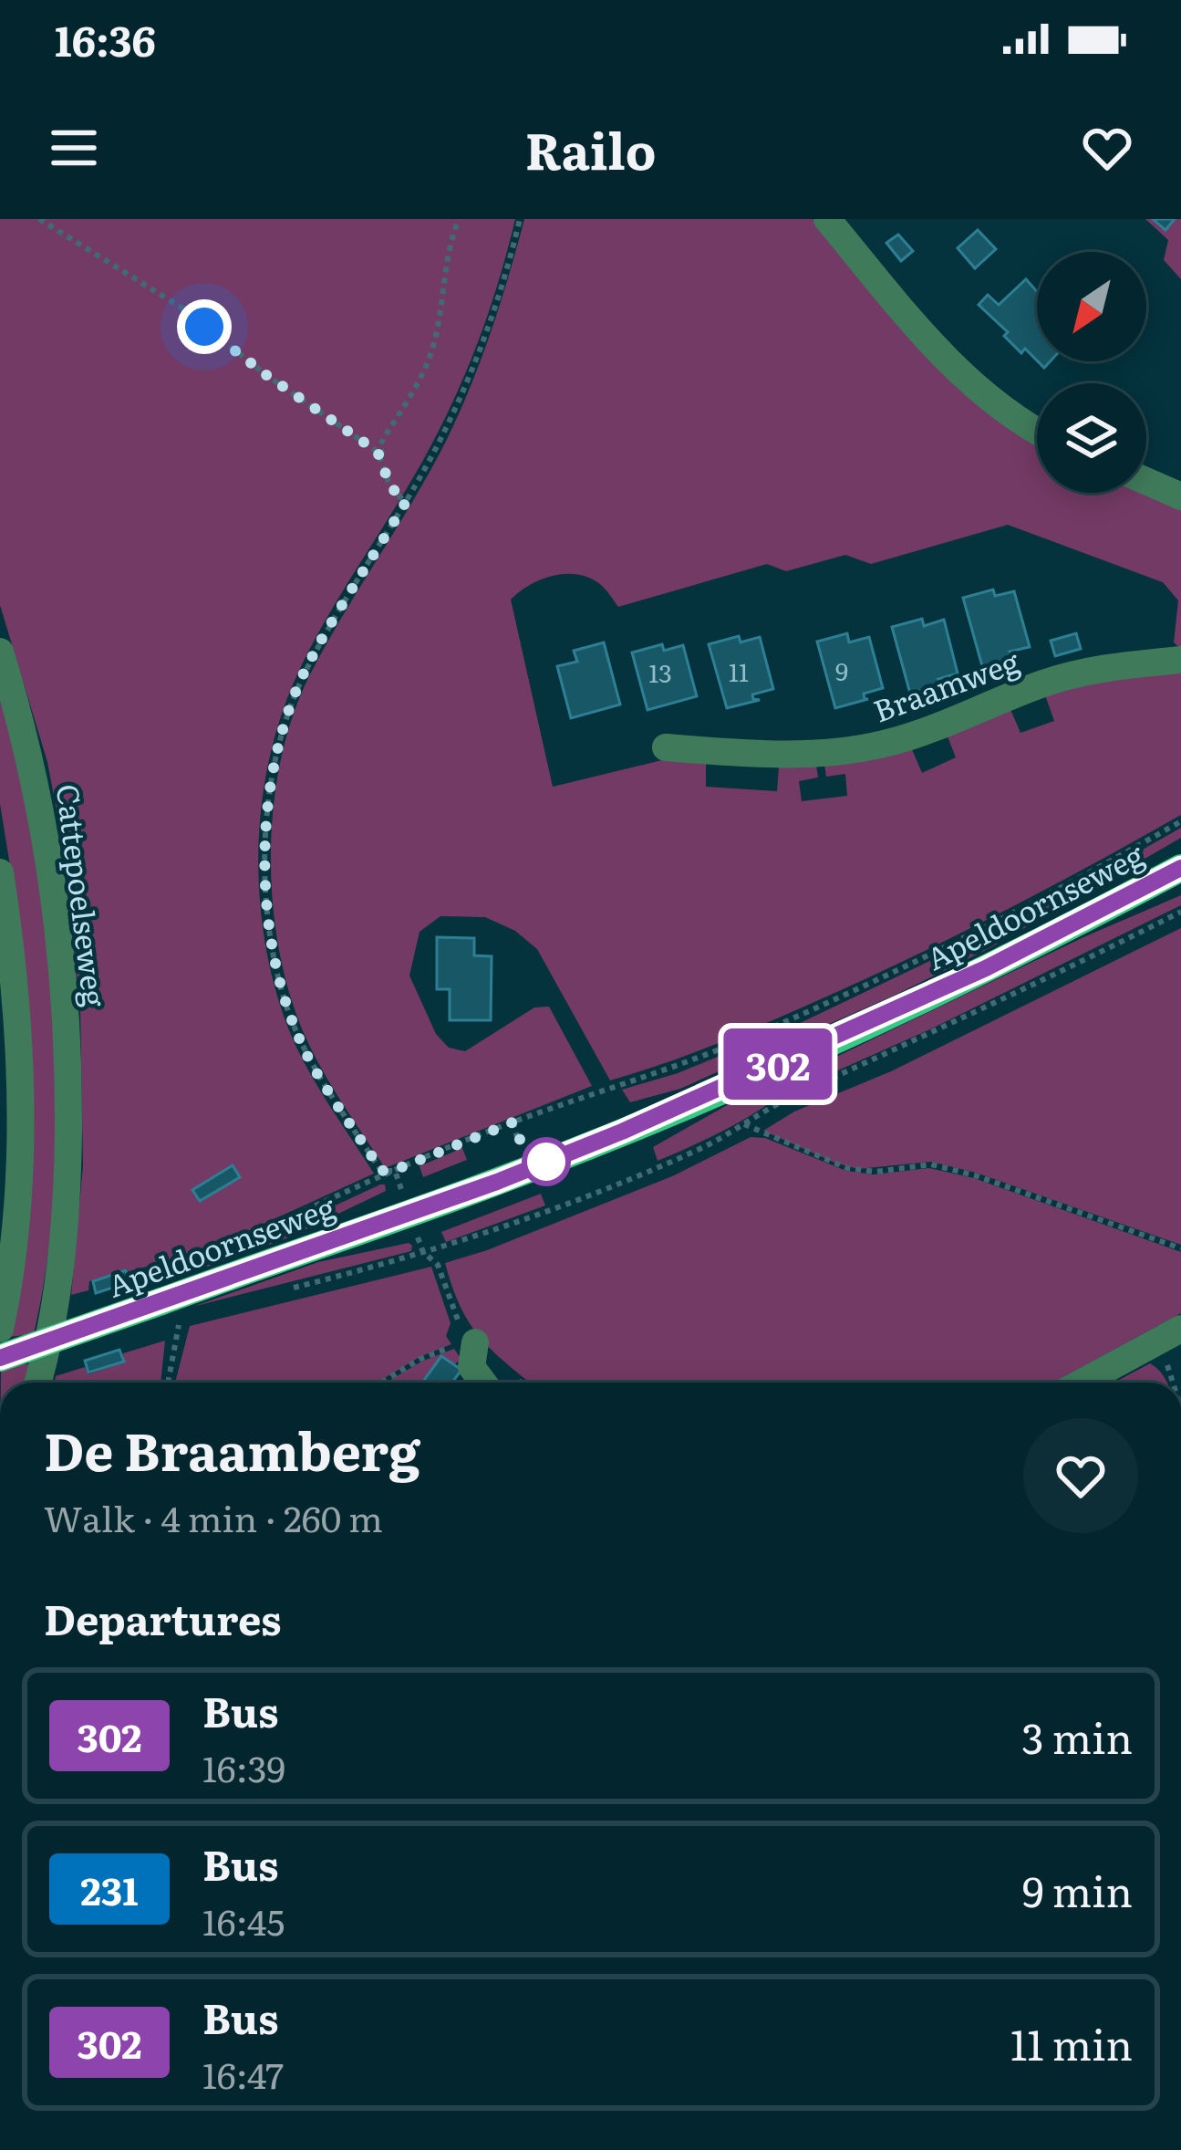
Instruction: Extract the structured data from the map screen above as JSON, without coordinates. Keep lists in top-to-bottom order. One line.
{"streets":{"main road":["Apeldoornseweg"],"street":["Braamweg","Cattepoelseweg"]},"lines":["bus line 302"],"house_numbers":["9","11","13"],"north":"bottom left","page":{"status":"16:36","header":"Railo","on_map":"302","heading":[["De Braamberg","Walk · 4 min · 260 m"],"Departures"],"list":[{"mark":"302","name":"Bus","note":"16:39","value":"3 min"},{"mark":"231","name":"Bus","note":"16:45","value":"9 min"},{"mark":"302","name":"Bus","note":"16:47","value":"11 min"}]}}
